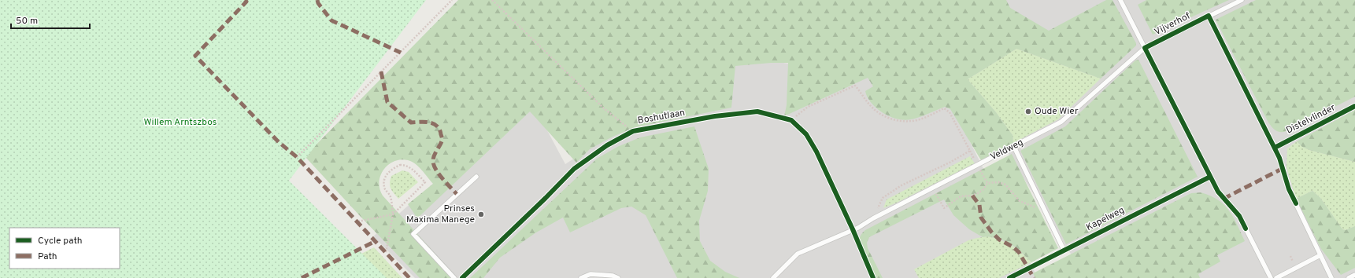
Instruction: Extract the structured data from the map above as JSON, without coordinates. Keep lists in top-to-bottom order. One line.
{"streets":{"lane":["Vijverhof","Boshutlaan","Distelvlinder","Veldweg","Kapelweg"]},"crossings":[["Vijverhof","Veldweg"],["Boshutlaan","Veldweg"]],"parks":["Willem Arntszbos"],"places":["Oude Wier","Prinses Maxima Manege"],"legend":["Cycle path","Path"],"scale_bar":"50 m"}
